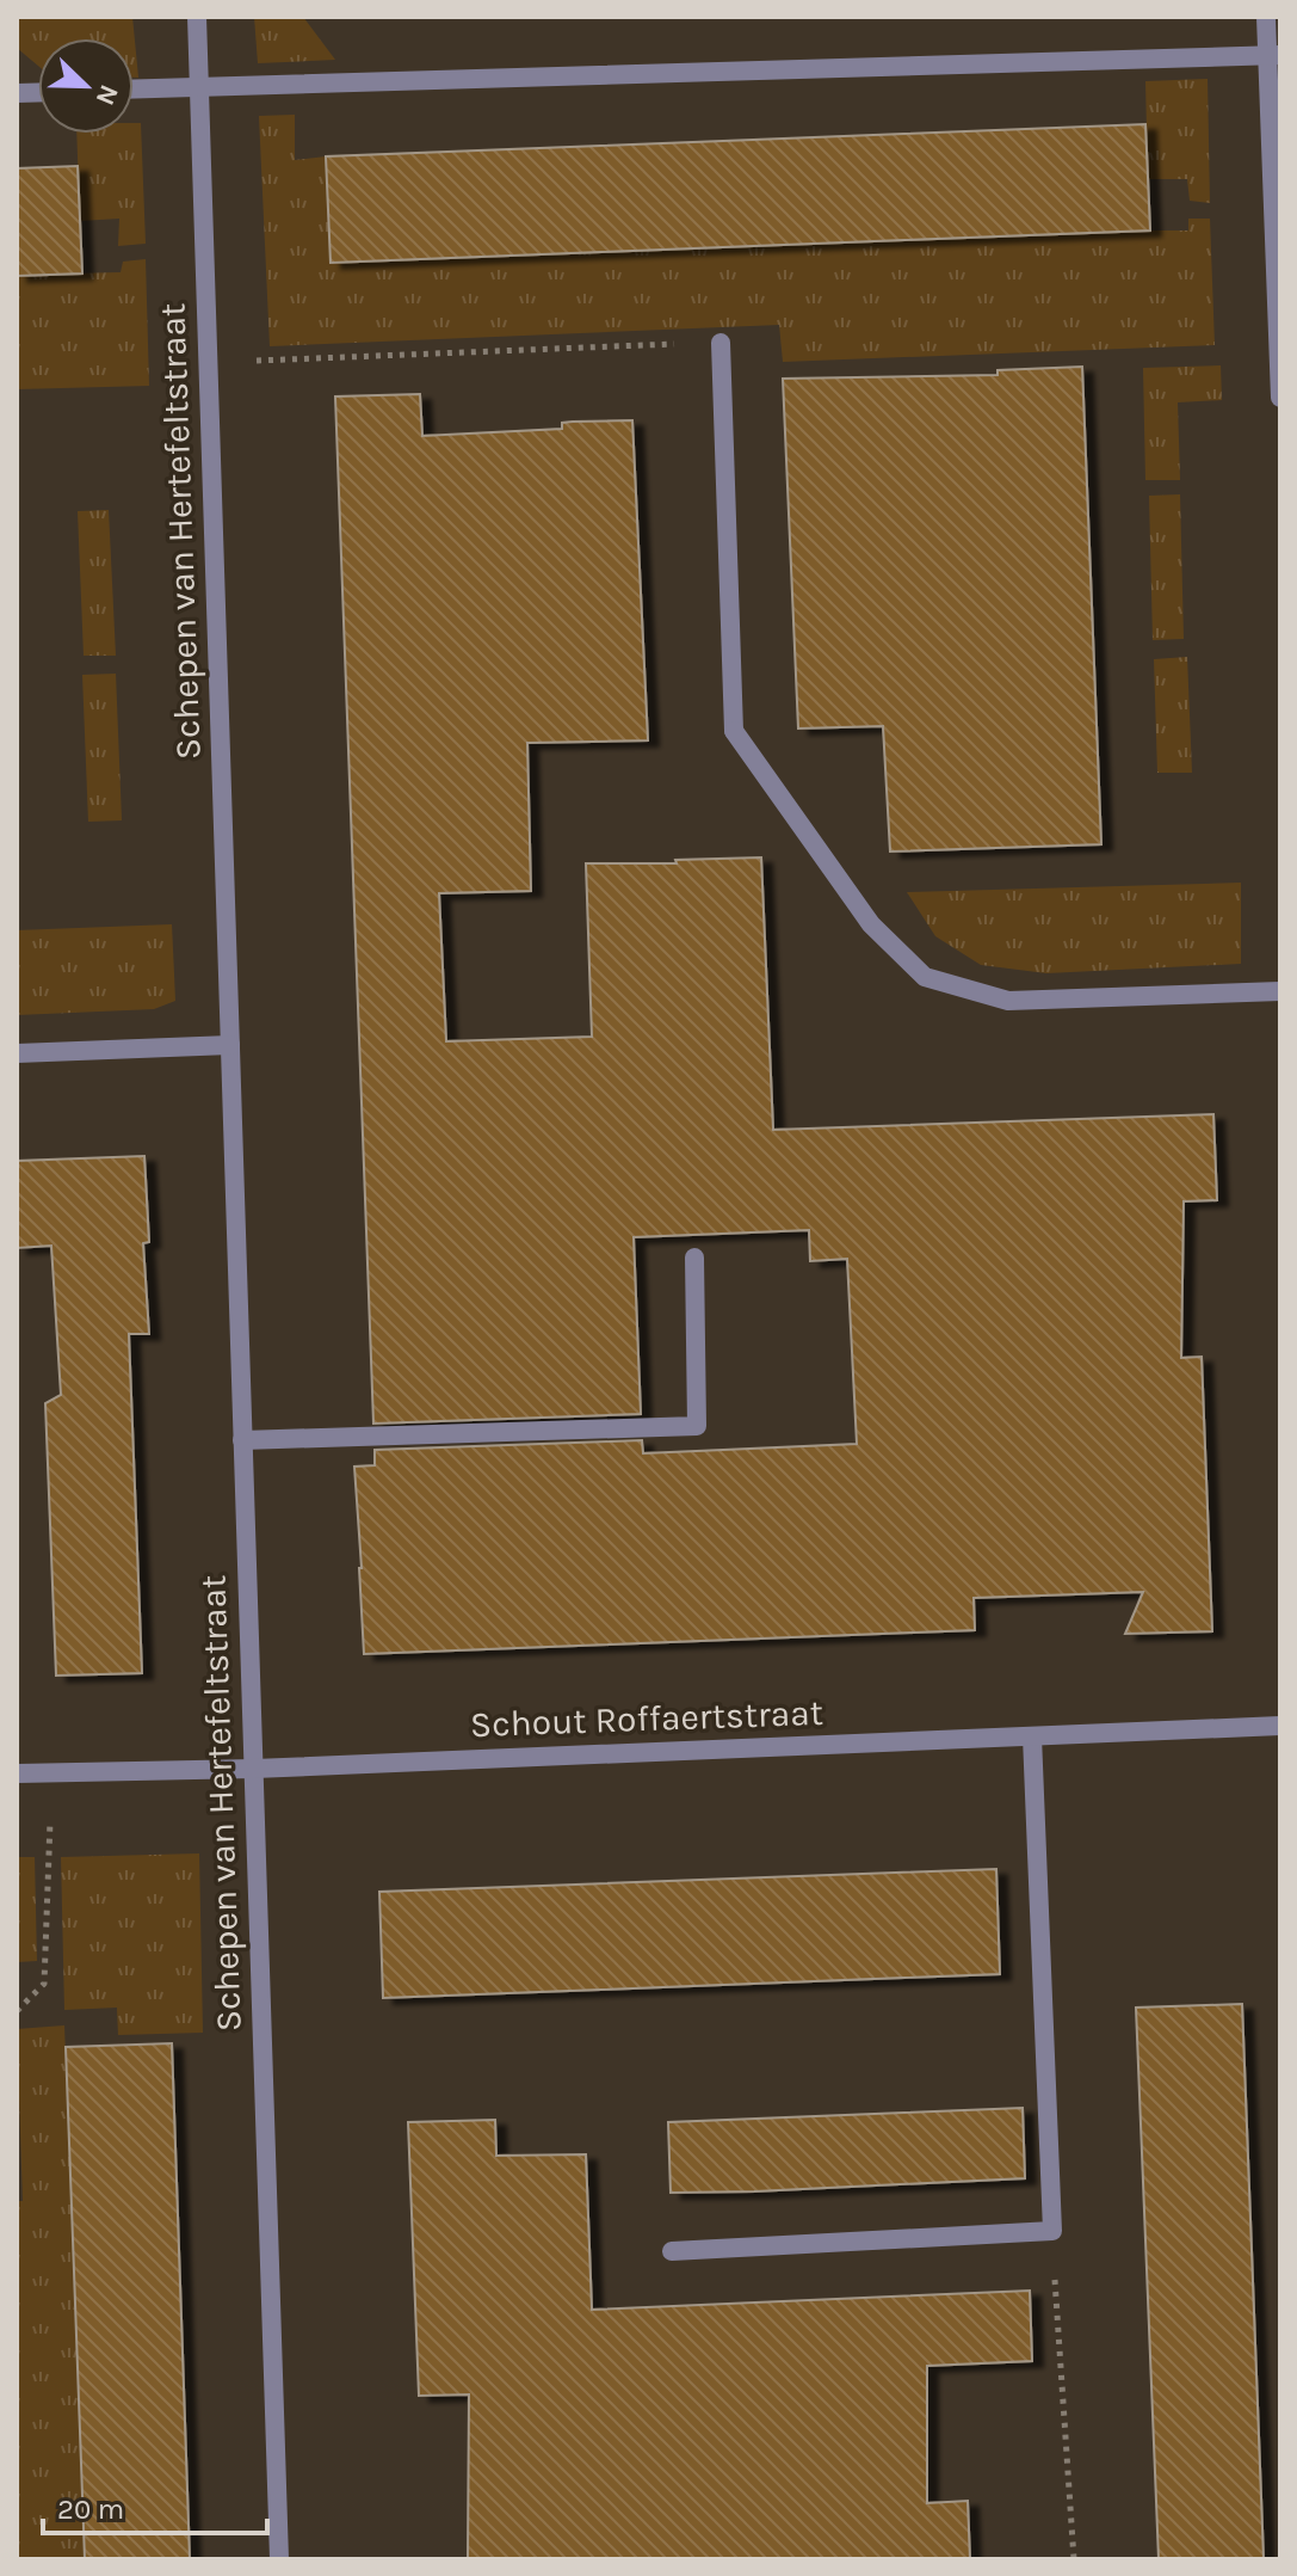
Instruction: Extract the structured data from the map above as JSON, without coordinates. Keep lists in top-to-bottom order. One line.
{"streets":{"street":["Schepen van Hertefeltstraat","Schout Roffaertstraat"]},"crossings":[["Schepen van Hertefeltstraat","Schout Roffaertstraat"]],"scale_bar":"20 m","north":"bottom right"}
